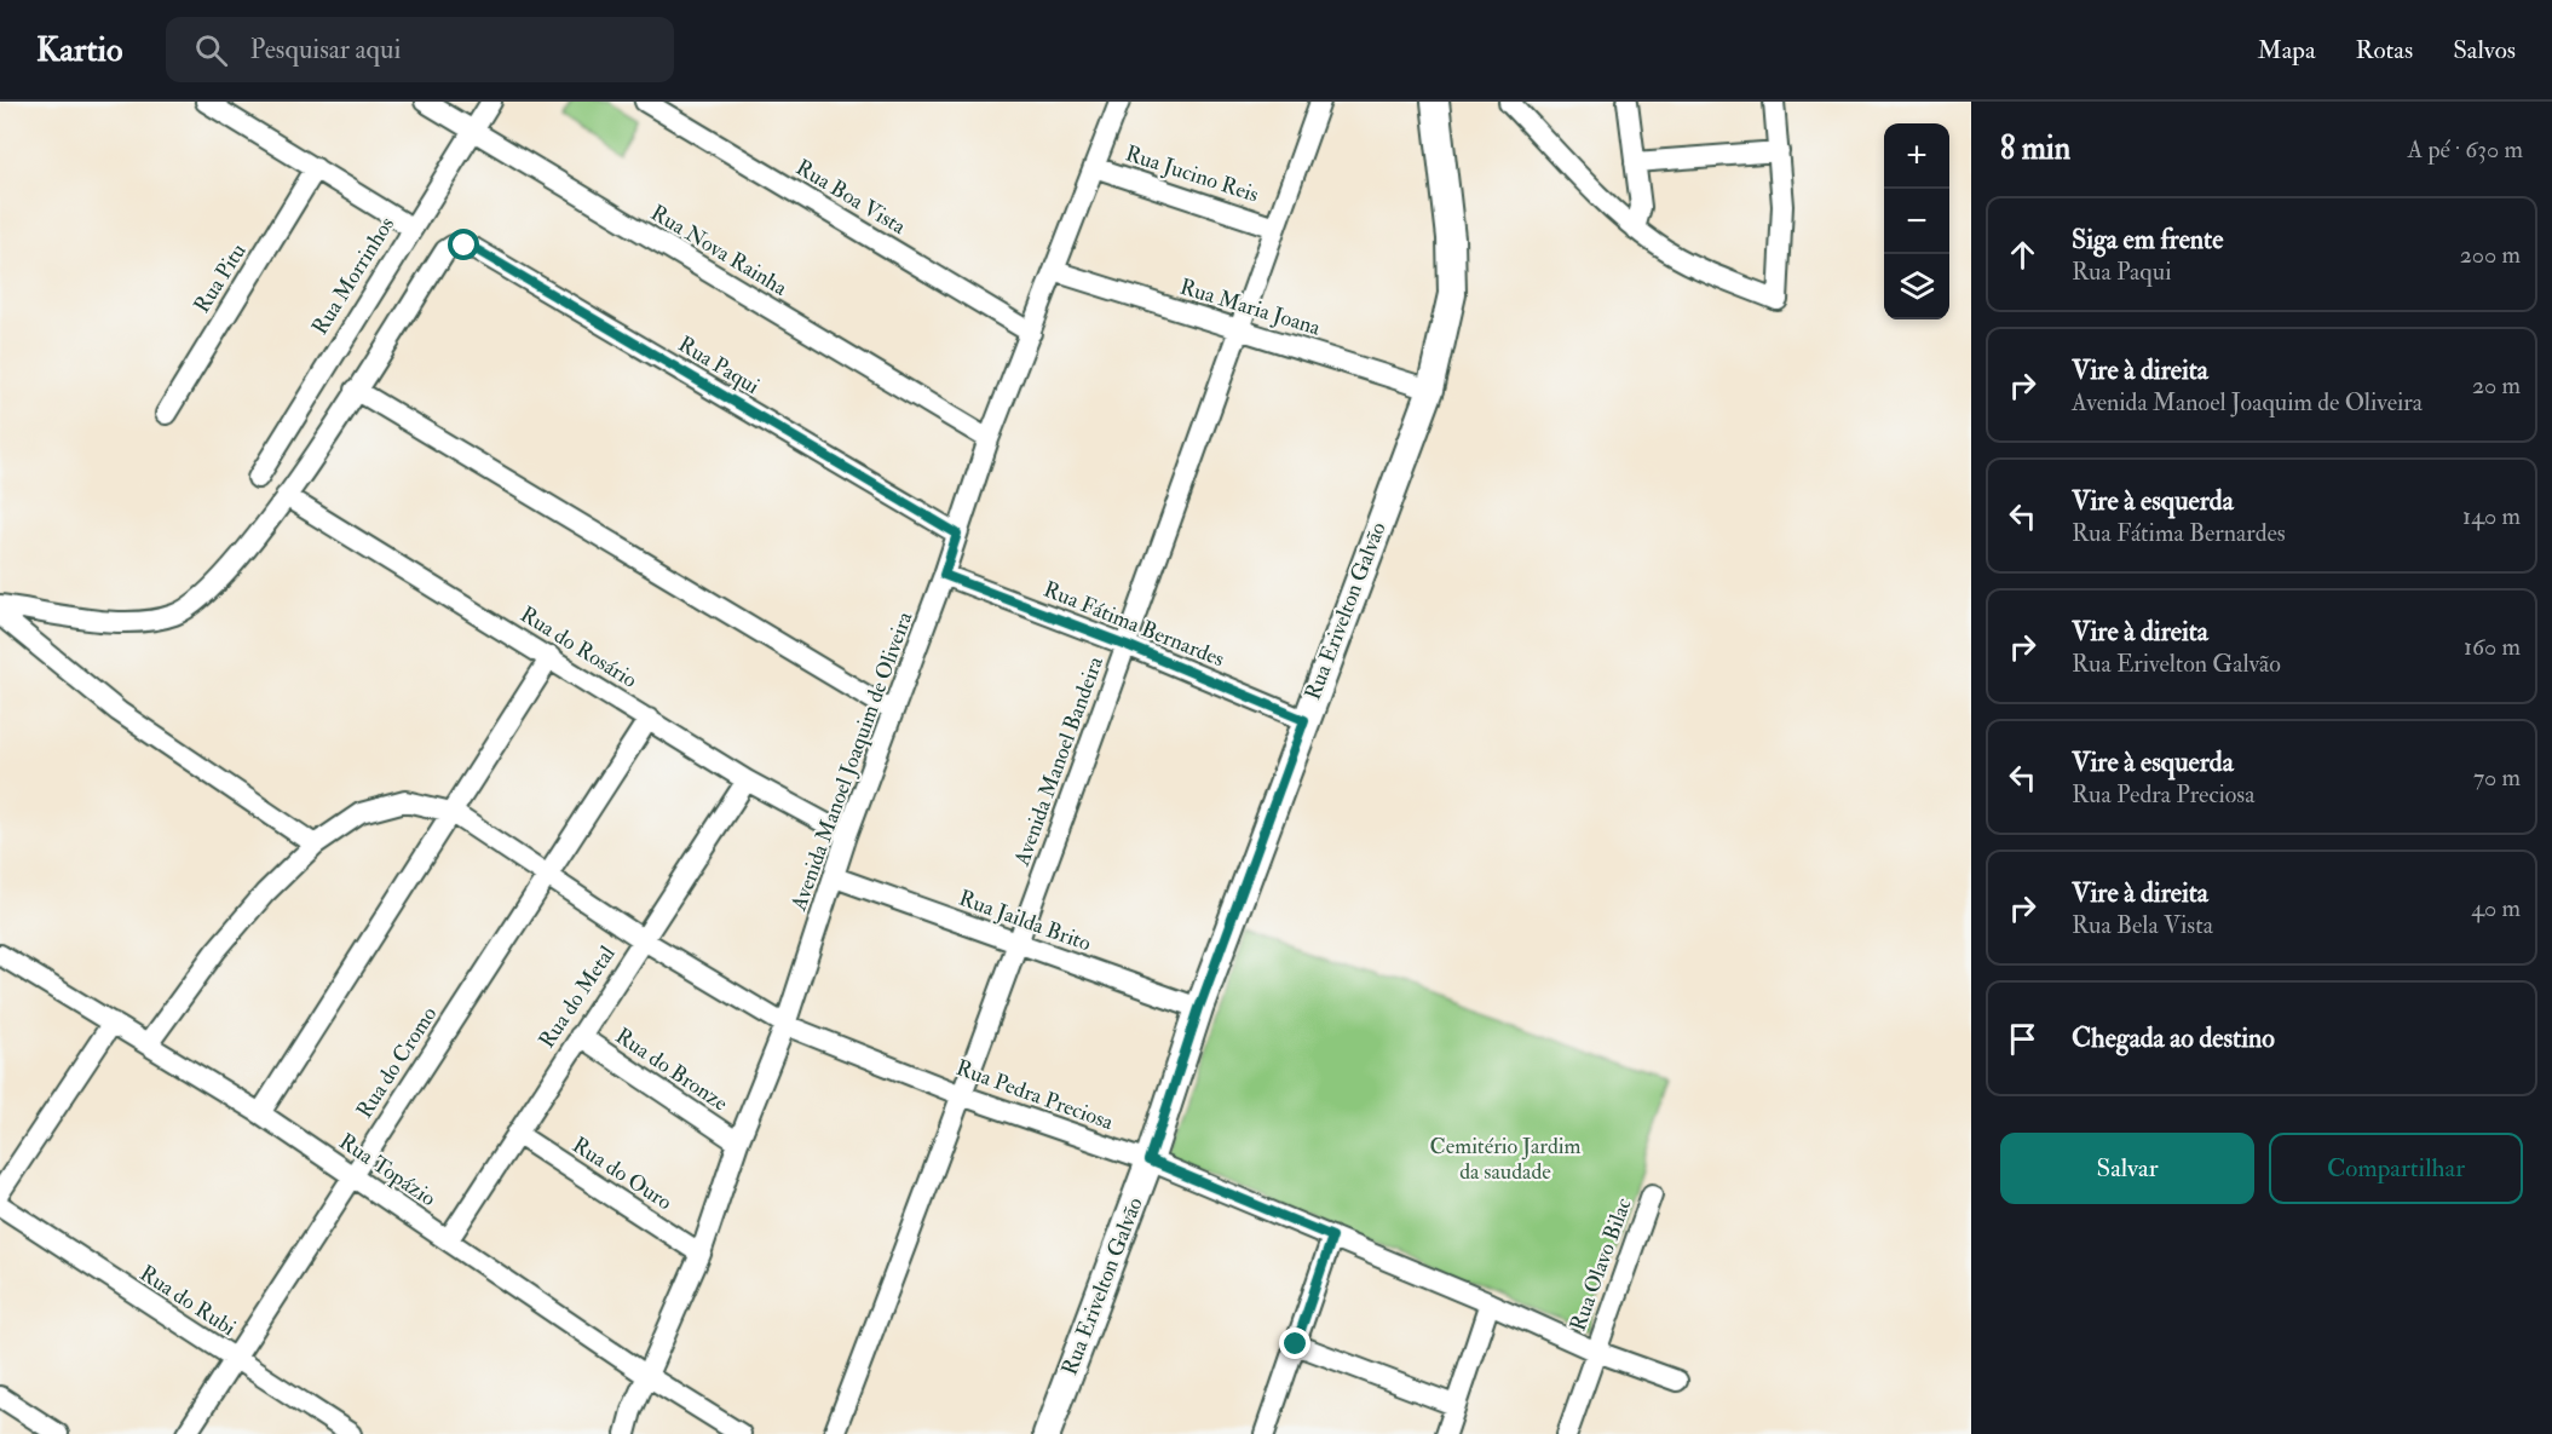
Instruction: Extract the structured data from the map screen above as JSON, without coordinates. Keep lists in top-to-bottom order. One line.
{"streets":{"main road":["Rua Erivelton Galvão"],"street":["Rua Jucino Reis","Rua Boa Vista","Rua Nova Rainha","Rua Morrinhos","Rua Pitu","Rua Maria Joana","Rua Paqui","Rua Fátima Bernardes","Rua do Rosário","Avenida Manoel Joaquim de Oliveira","Avenida Manoel Bandeira","Rua Jailda Brito","Rua do Metal","Rua do Cromo","Rua do Bronze","Rua Pedra Preciosa","Rua Topázio","Rua do Ouro","Rua Olavo Bilac","Rua do Rubi"]},"crossings":[["Rua Jucino Reis","Avenida Manoel Joaquim de Oliveira"],["Rua Jucino Reis","Avenida Manoel Bandeira"],["Rua Boa Vista","Avenida Manoel Joaquim de Oliveira"],["Rua Nova Rainha","Rua Morrinhos"],["Rua Nova Rainha","Avenida Manoel Joaquim de Oliveira"],["Rua Maria Joana","Rua Erivelton Galvão"],["Rua Maria Joana","Avenida Manoel Joaquim de Oliveira"],["Rua Maria Joana","Avenida Manoel Bandeira"],["Rua Paqui","Avenida Manoel Joaquim de Oliveira"],["Rua Erivelton Galvão","Rua Fátima Bernardes"],["Rua Erivelton Galvão","Rua Jailda Brito"],["Rua Erivelton Galvão","Rua Pedra Preciosa"],["Rua Fátima Bernardes","Avenida Manoel Joaquim de Oliveira"],["Rua Fátima Bernardes","Avenida Manoel Bandeira"],["Rua do Rosário","Avenida Manoel Joaquim de Oliveira"],["Rua do Rosário","Rua do Metal"],["Rua do Rosário","Rua do Cromo"],["Avenida Manoel Joaquim de Oliveira","Rua Jailda Brito"],["Avenida Manoel Joaquim de Oliveira","Rua do Bronze"],["Avenida Manoel Joaquim de Oliveira","Rua Pedra Preciosa"],["Avenida Manoel Joaquim de Oliveira","Rua Topázio"],["Avenida Manoel Joaquim de Oliveira","Rua do Ouro"],["Avenida Manoel Bandeira","Rua Jailda Brito"],["Avenida Manoel Bandeira","Rua Pedra Preciosa"],["Rua do Metal","Rua do Bronze"],["Rua do Metal","Rua Pedra Preciosa"],["Rua do Metal","Rua Topázio"],["Rua do Metal","Rua do Ouro"],["Rua do Cromo","Rua Pedra Preciosa"],["Rua do Cromo","Rua Topázio"],["Rua do Cromo","Rua do Rubi"],["Rua Pedra Preciosa","Rua Olavo Bilac"]],"parks":["Cemitério Jardim da saudade"],"page":{"header":"Kartio","search":"Pesquisar aqui","nav":["Mapa","Rotas","Salvos"],"heading":["8 min","A pé · 630 m"],"map_buttons":["+","−"],"list":[["Siga em frente","Rua Paqui","200 m"],["Vire à direita","Avenida Manoel Joaquim de Oliveira","20 m"],["Vire à esquerda","Rua Fátima Bernardes","140 m"],["Vire à direita","Rua Erivelton Galvão","160 m"],["Vire à esquerda","Rua Pedra Preciosa","70 m"],["Vire à direita","Rua Bela Vista","40 m"],"Chegada ao destino"],"buttons":["Salvar","Compartilhar"]}}
